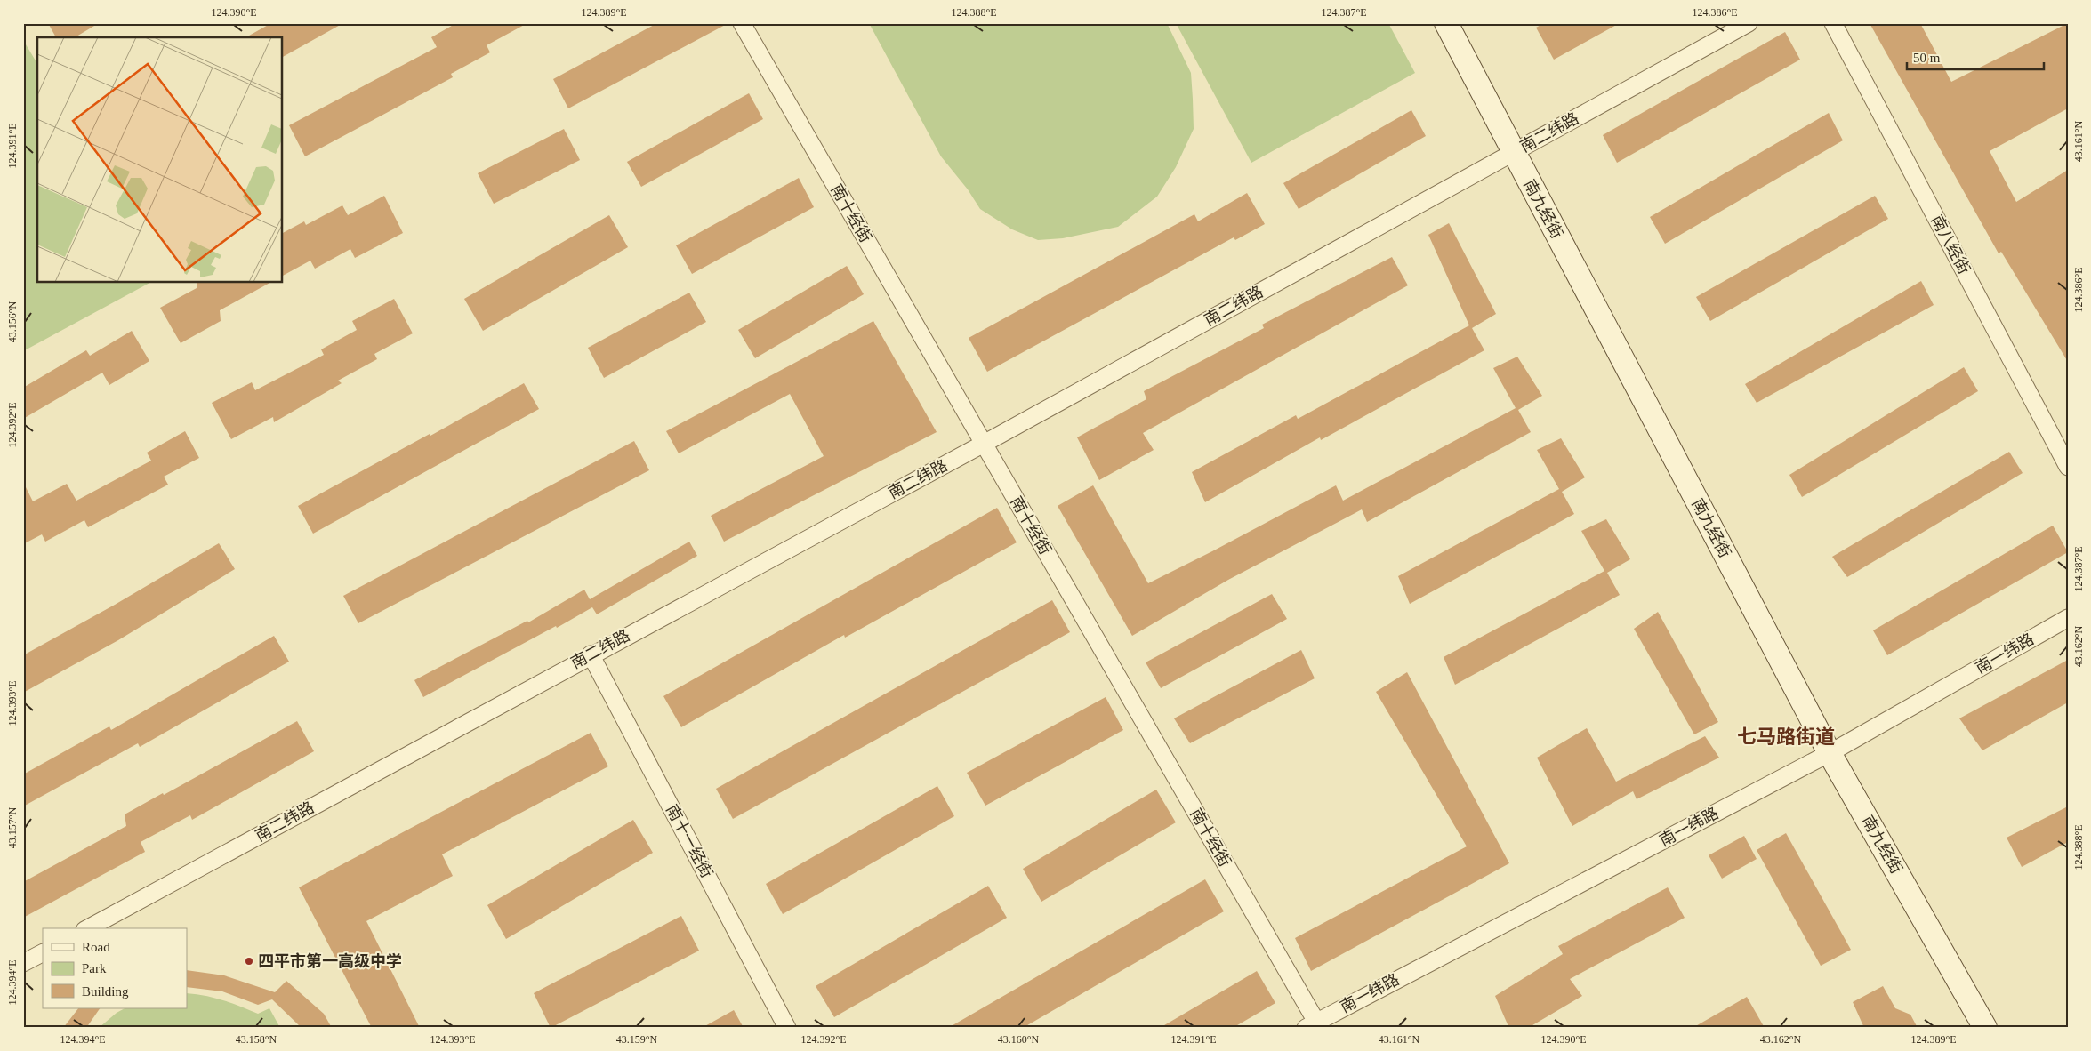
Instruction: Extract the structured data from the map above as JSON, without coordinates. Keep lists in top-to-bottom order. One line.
{"streets":{"main road":["南九经街"],"street":["南二纬路","南十经街","南八经街","南一纬路","南十一经街"]},"crossings":[["南二纬路","南九经街"],["南二纬路","南十经街"],["南二纬路","南十一经街"],["南九经街","南一纬路"],["南十经街","南一纬路"]],"districts":["七马路街道"],"places":["四平市第一高级中学"],"legend":["Road","Park","Building"],"scale_bar":"50 m","coordinates":["124.390°E","124.389°E","124.388°E","124.387°E","124.386°E","43.161°N","124.391°E","43.156°N","124.392°E","43.162°N","124.393°E","43.157°N","124.394°E","43.158°N","43.159°N","43.160°N"]}
